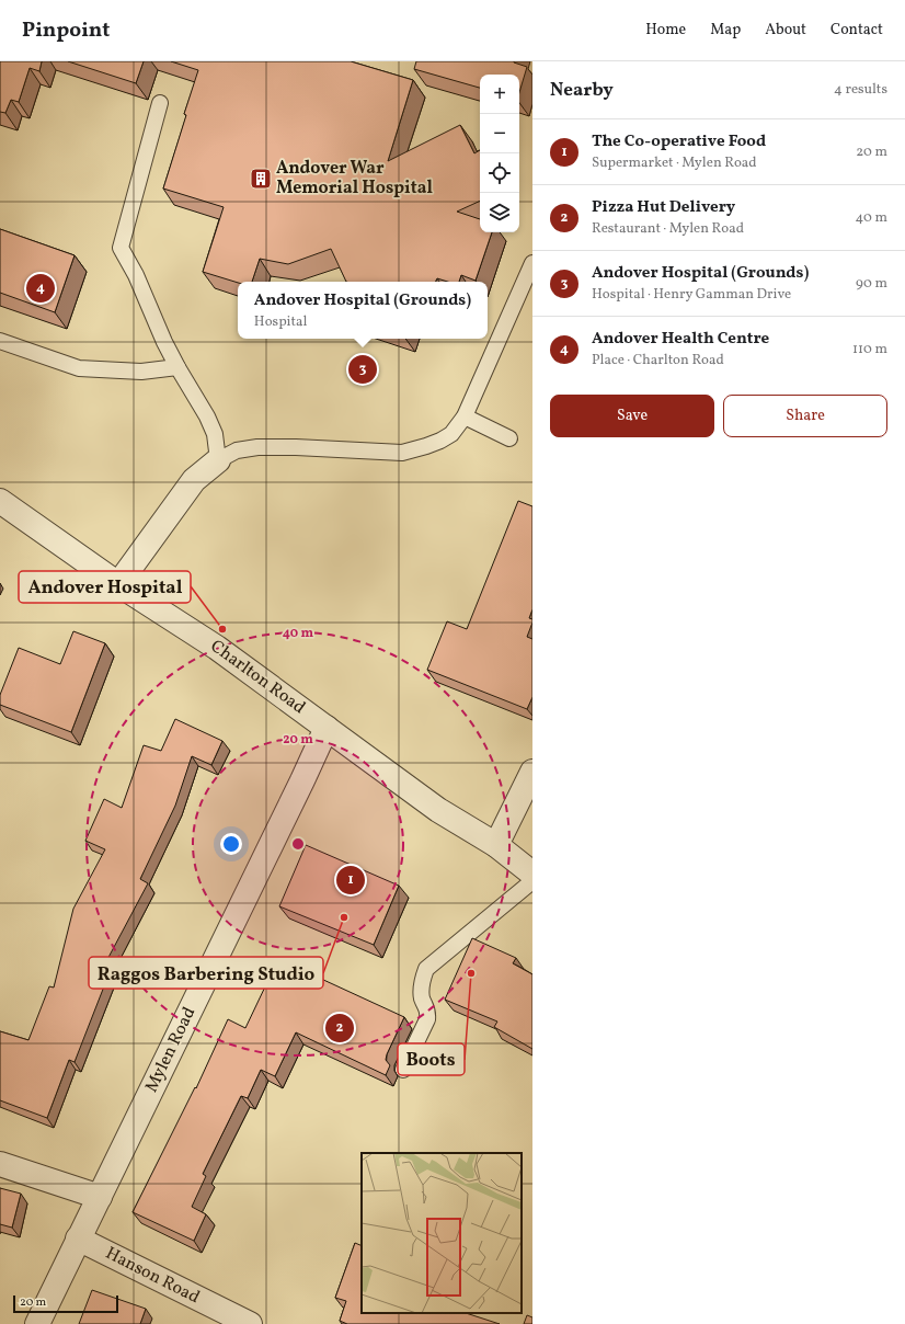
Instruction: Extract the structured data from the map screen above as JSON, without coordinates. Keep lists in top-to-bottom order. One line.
{"streets":{"street":["Charlton Road","Mylen Road","Hanson Road"]},"crossings":[["Charlton Road","Mylen Road"],["Mylen Road","Hanson Road"]],"places":{"building":["Andover War Memorial Hospital"],"other":["Andover Hospital","Raggos Barbering Studio","Boots"]},"scale_bar":"20 m","page":{"header":"Pinpoint","nav":["Home","Map","About","Contact"],"heading":["Nearby","4 results"],"map_buttons":["+","−"],"list":[{"mark":"1","name":"The Co-operative Food","note":"Supermarket · Mylen Road","value":"20 m"},{"mark":"2","name":"Pizza Hut Delivery","note":"Restaurant · Mylen Road","value":"40 m"},{"mark":"3","name":"Andover Hospital (Grounds)","note":"Hospital · Henry Gamman Drive","value":"90 m"},{"mark":"4","name":"Andover Health Centre","note":"Place · Charlton Road","value":"110 m"}],"pins":["4","3","1","2"],"popup":["Andover Hospital (Grounds)","Hospital"],"buttons":["Save","Share"],"scale":"20 m"},"rings":["40 m","20 m"]}
